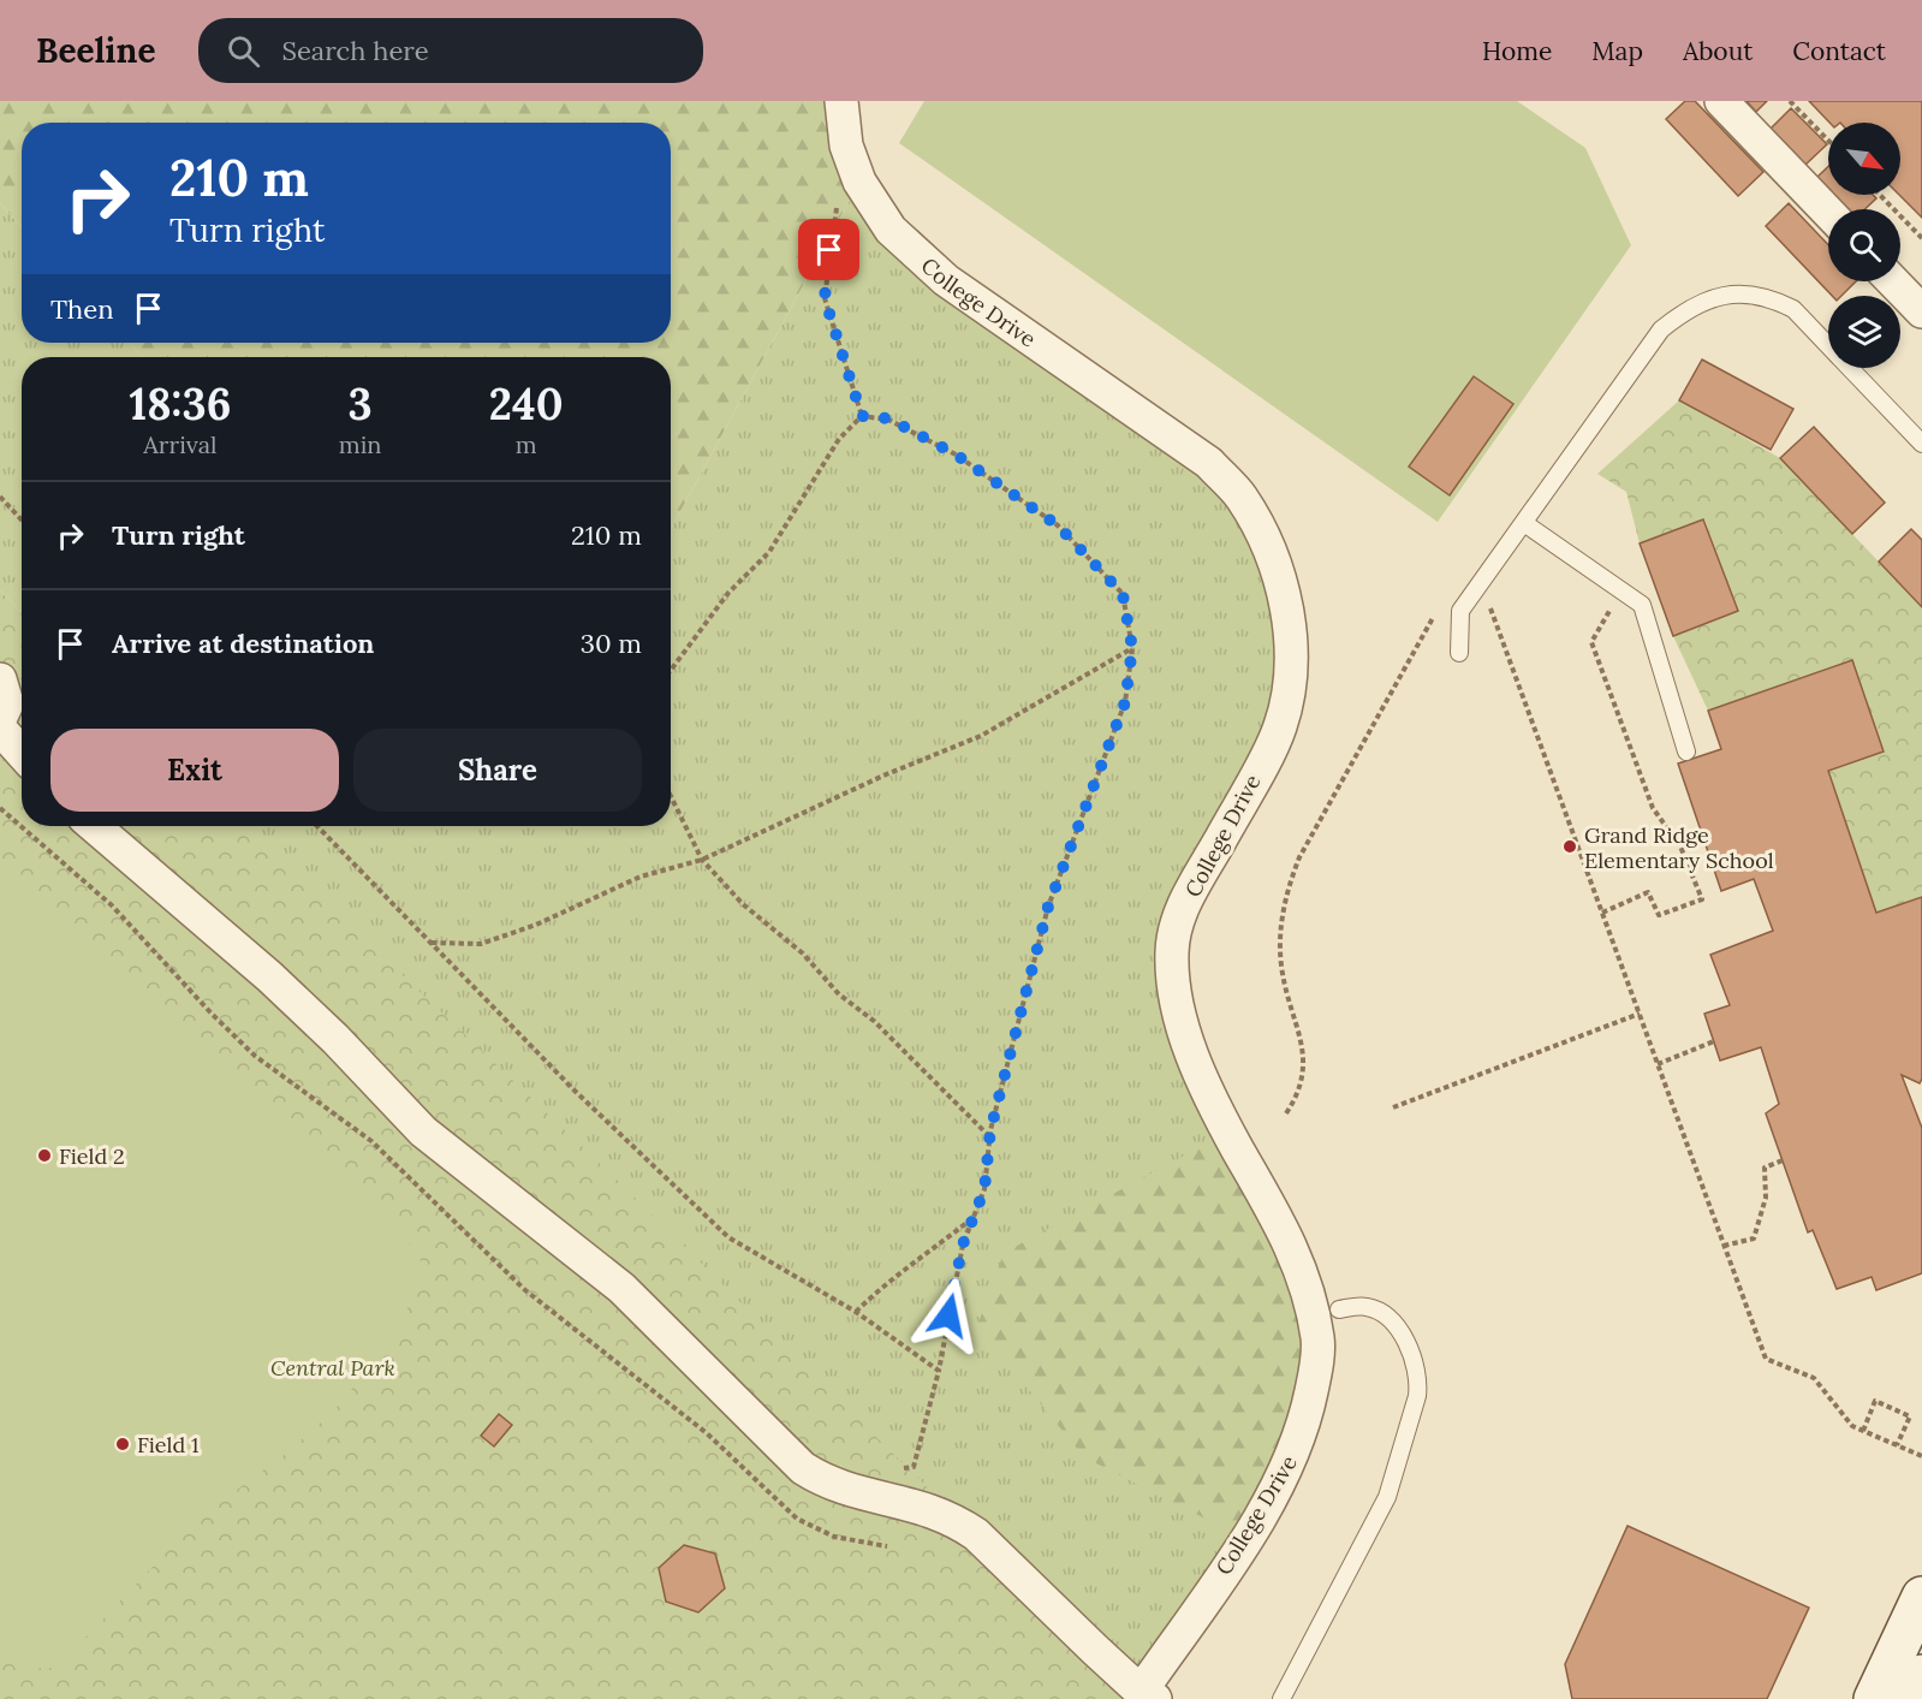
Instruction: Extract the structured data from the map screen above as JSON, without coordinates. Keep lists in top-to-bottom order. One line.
{"streets":{"street":["College Drive"]},"parks":["Central Park"],"places":["Grand Ridge Elementary School","Field 2","Field 1"],"north":"bottom right","page":{"header":"Beeline","search":"Search here","nav":["Home","Map","About","Contact"],"turn":["210 m","Turn right"],"then":"Then","eta":["18:36","Arrival","3","min","240","m"],"list":[{"name":"Turn right","value":"210 m"},{"name":"Arrive at destination","value":"30 m"}],"buttons":["Exit","Share"]}}
